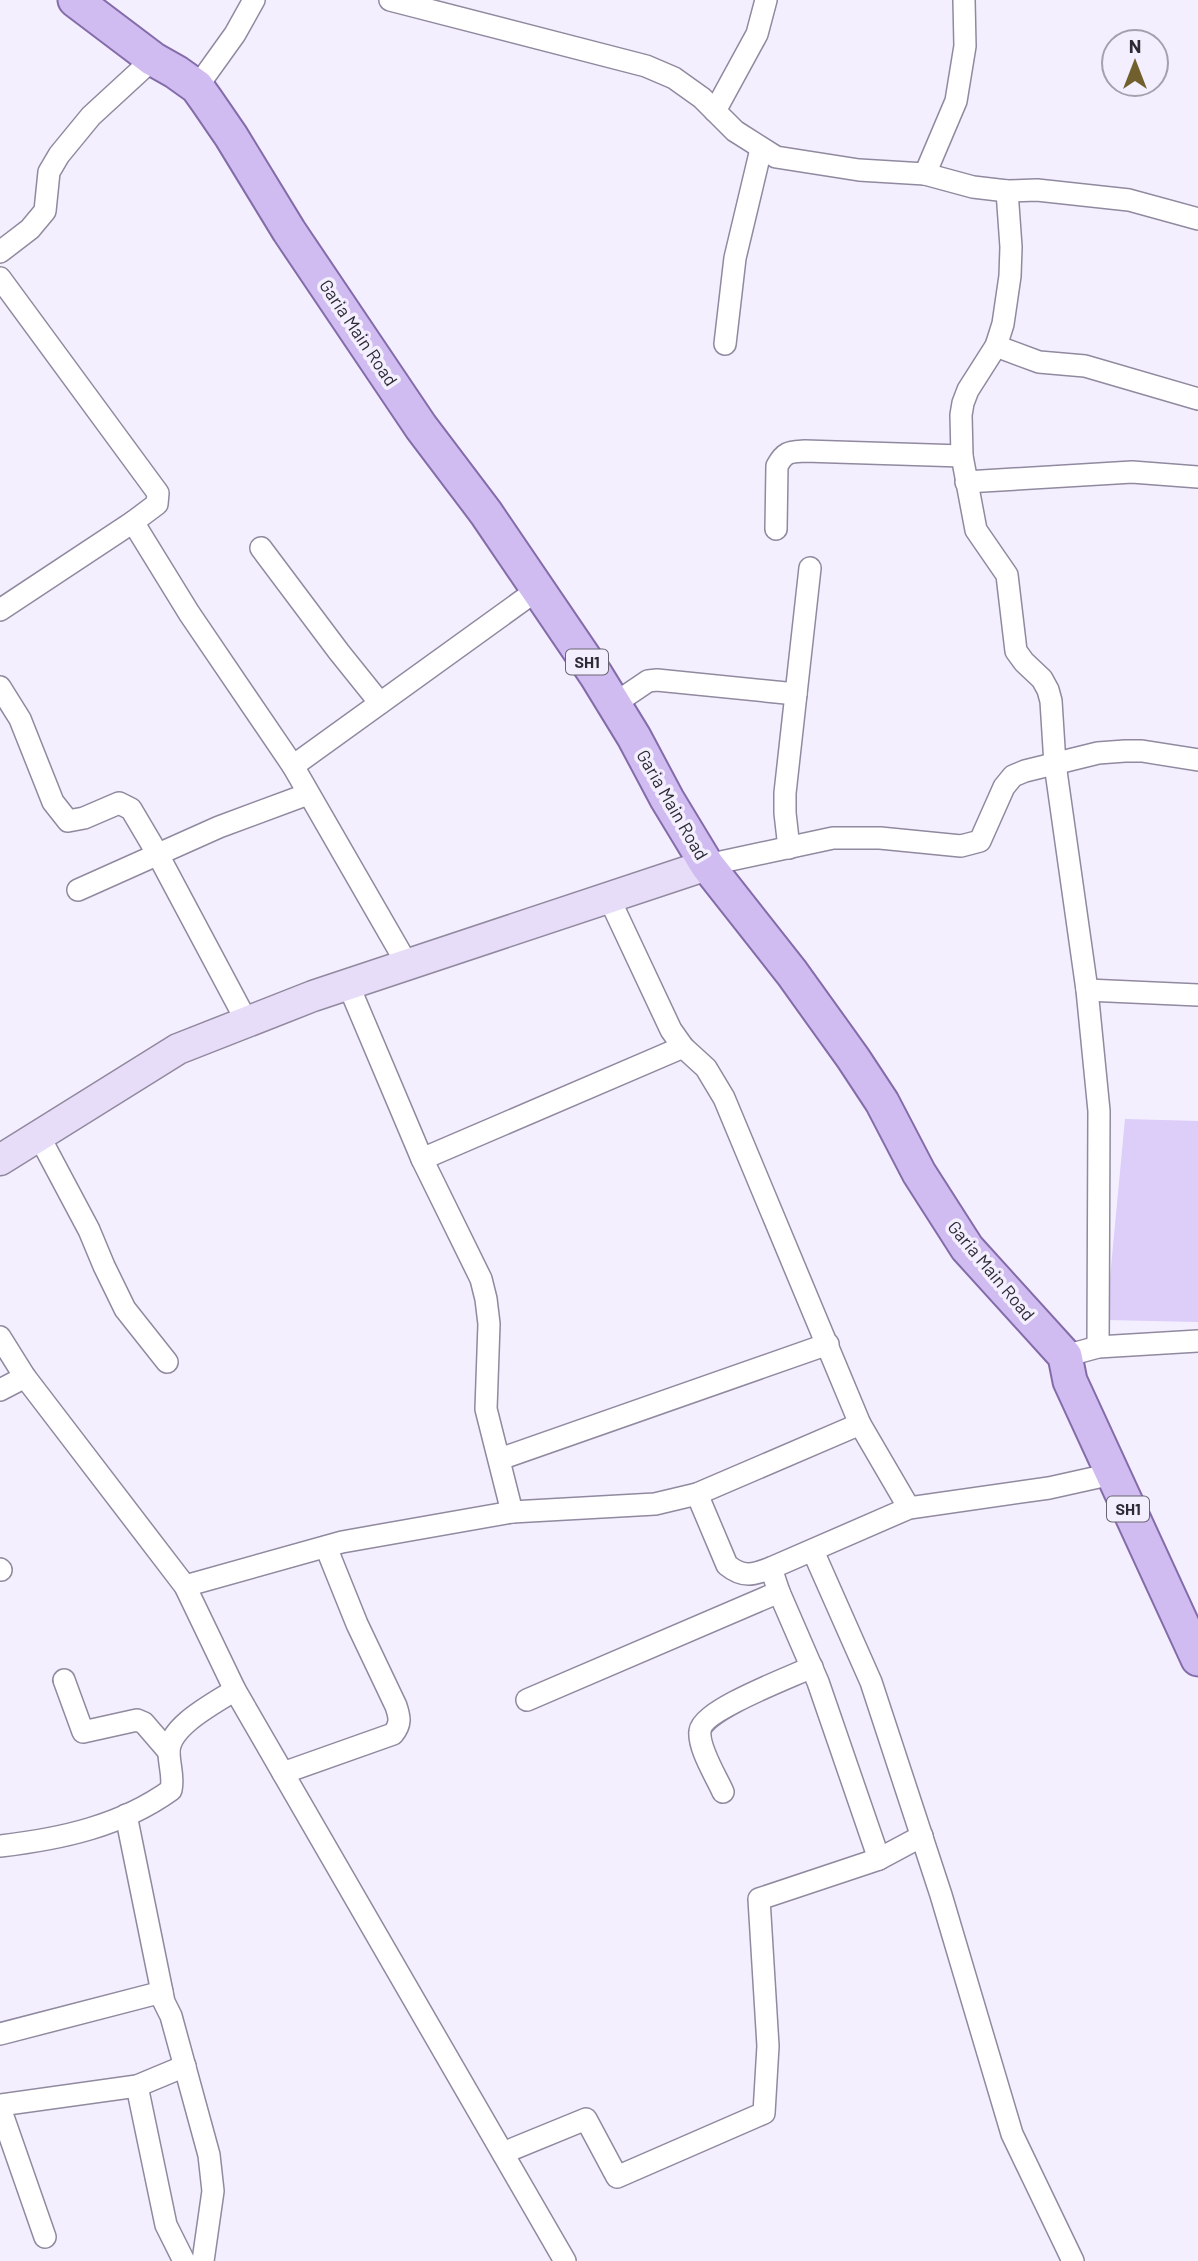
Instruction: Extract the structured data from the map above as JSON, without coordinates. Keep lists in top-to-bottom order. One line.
{"streets":{"main road":["Garia Main Road","SH1"]},"north":"top"}
